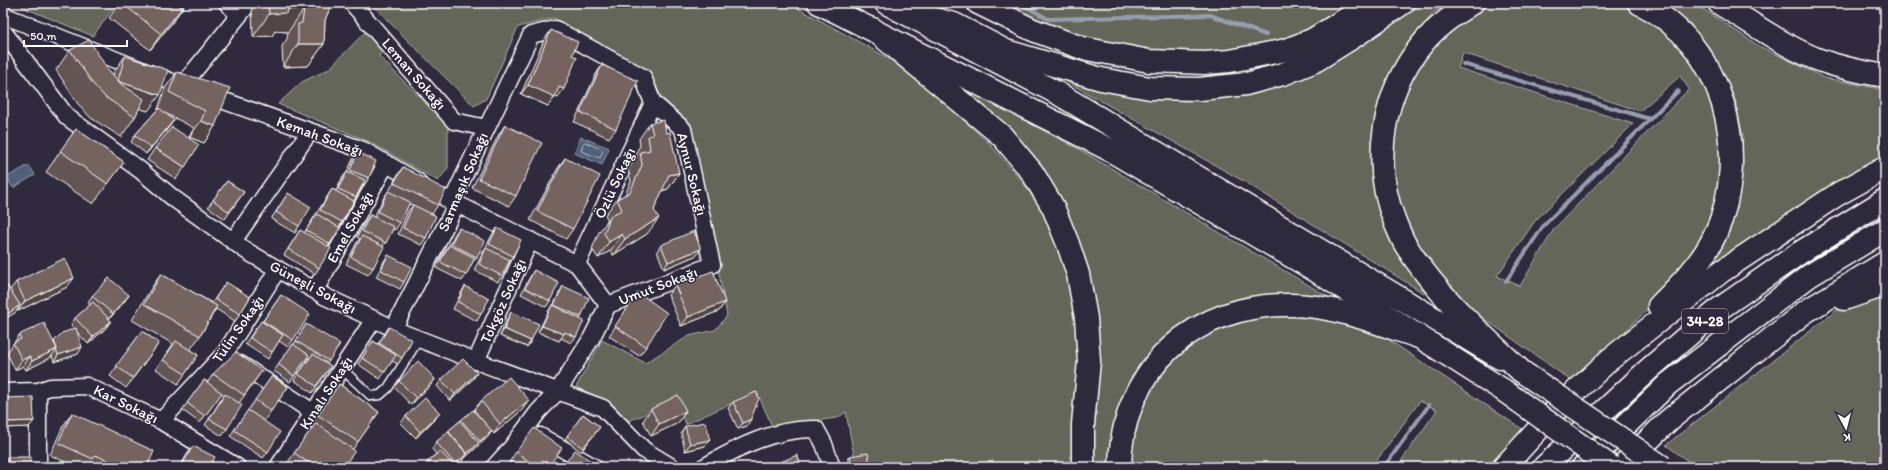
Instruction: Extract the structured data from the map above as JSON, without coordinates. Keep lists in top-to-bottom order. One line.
{"streets":{"main road":["34-28"],"street":["Leman Sokağı","Kemah Sokağı","Aynur Sokağı","Sarmaşık Sokağı","Özlü Sokağı","Emel Sokağı","Umut Sokağı","Güneşli Sokağı","Tokgöz Sokağı","Tülin Sokağı","Kınalı Sokağı","Kar Sokağı"]},"crossings":[["Leman Sokağı","Sarmaşık Sokağı"],["Kemah Sokağı","Sarmaşık Sokağı"],["Kemah Sokağı","Özlü Sokağı"],["Kemah Sokağı","Emel Sokağı"],["Kemah Sokağı","Umut Sokağı"],["Kemah Sokağı","Tokgöz Sokağı"],["Aynur Sokağı","Sarmaşık Sokağı"],["Aynur Sokağı","Özlü Sokağı"],["Aynur Sokağı","Umut Sokağı"],["Sarmaşık Sokağı","Güneşli Sokağı"],["Emel Sokağı","Güneşli Sokağı"],["Umut Sokağı","Güneşli Sokağı"],["Güneşli Sokağı","Tokgöz Sokağı"],["Güneşli Sokağı","Tülin Sokağı"],["Güneşli Sokağı","Kınalı Sokağı"],["Tülin Sokağı","Kar Sokağı"]],"scale_bar":"50 m","north":"bottom"}
